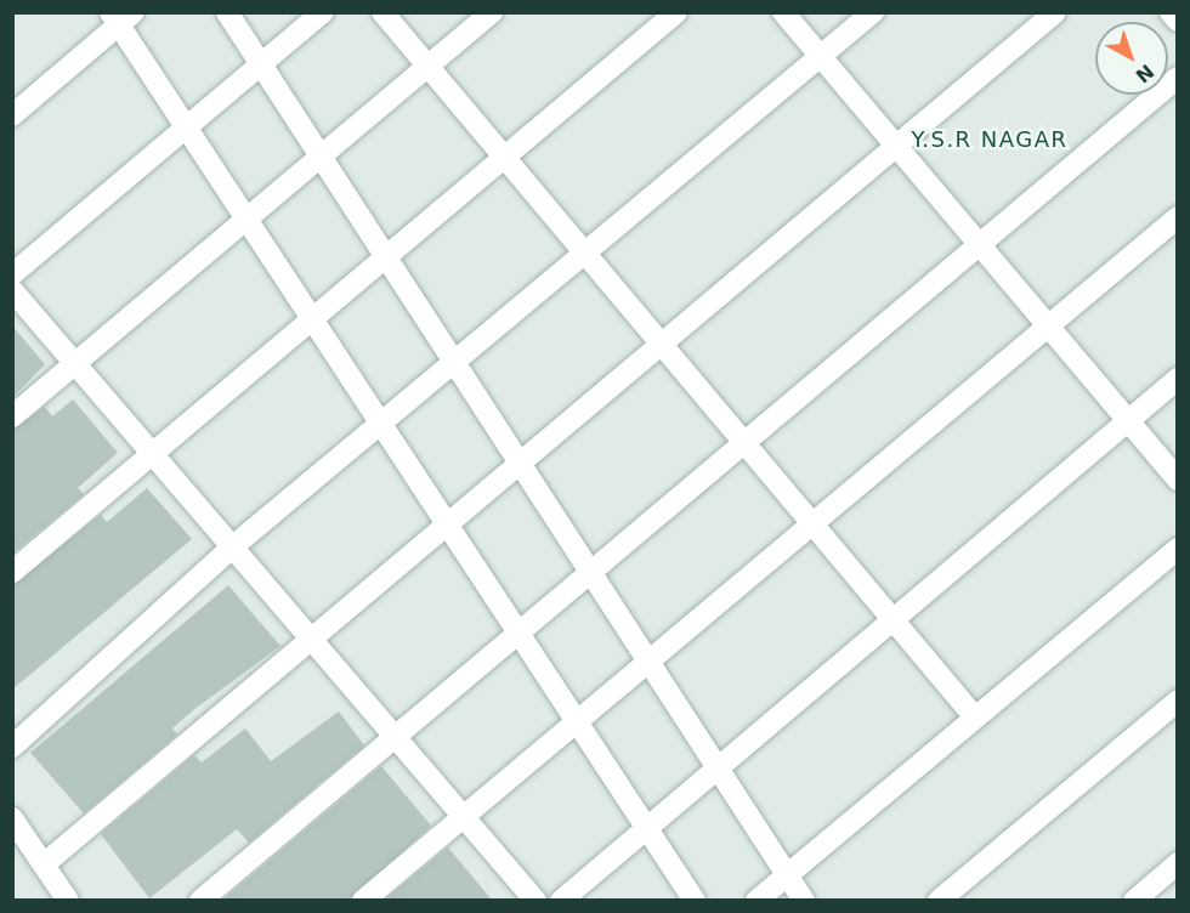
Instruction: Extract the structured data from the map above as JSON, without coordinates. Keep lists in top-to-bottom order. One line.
{"districts":["Y.S.R NAGAR"],"north":"bottom right"}
